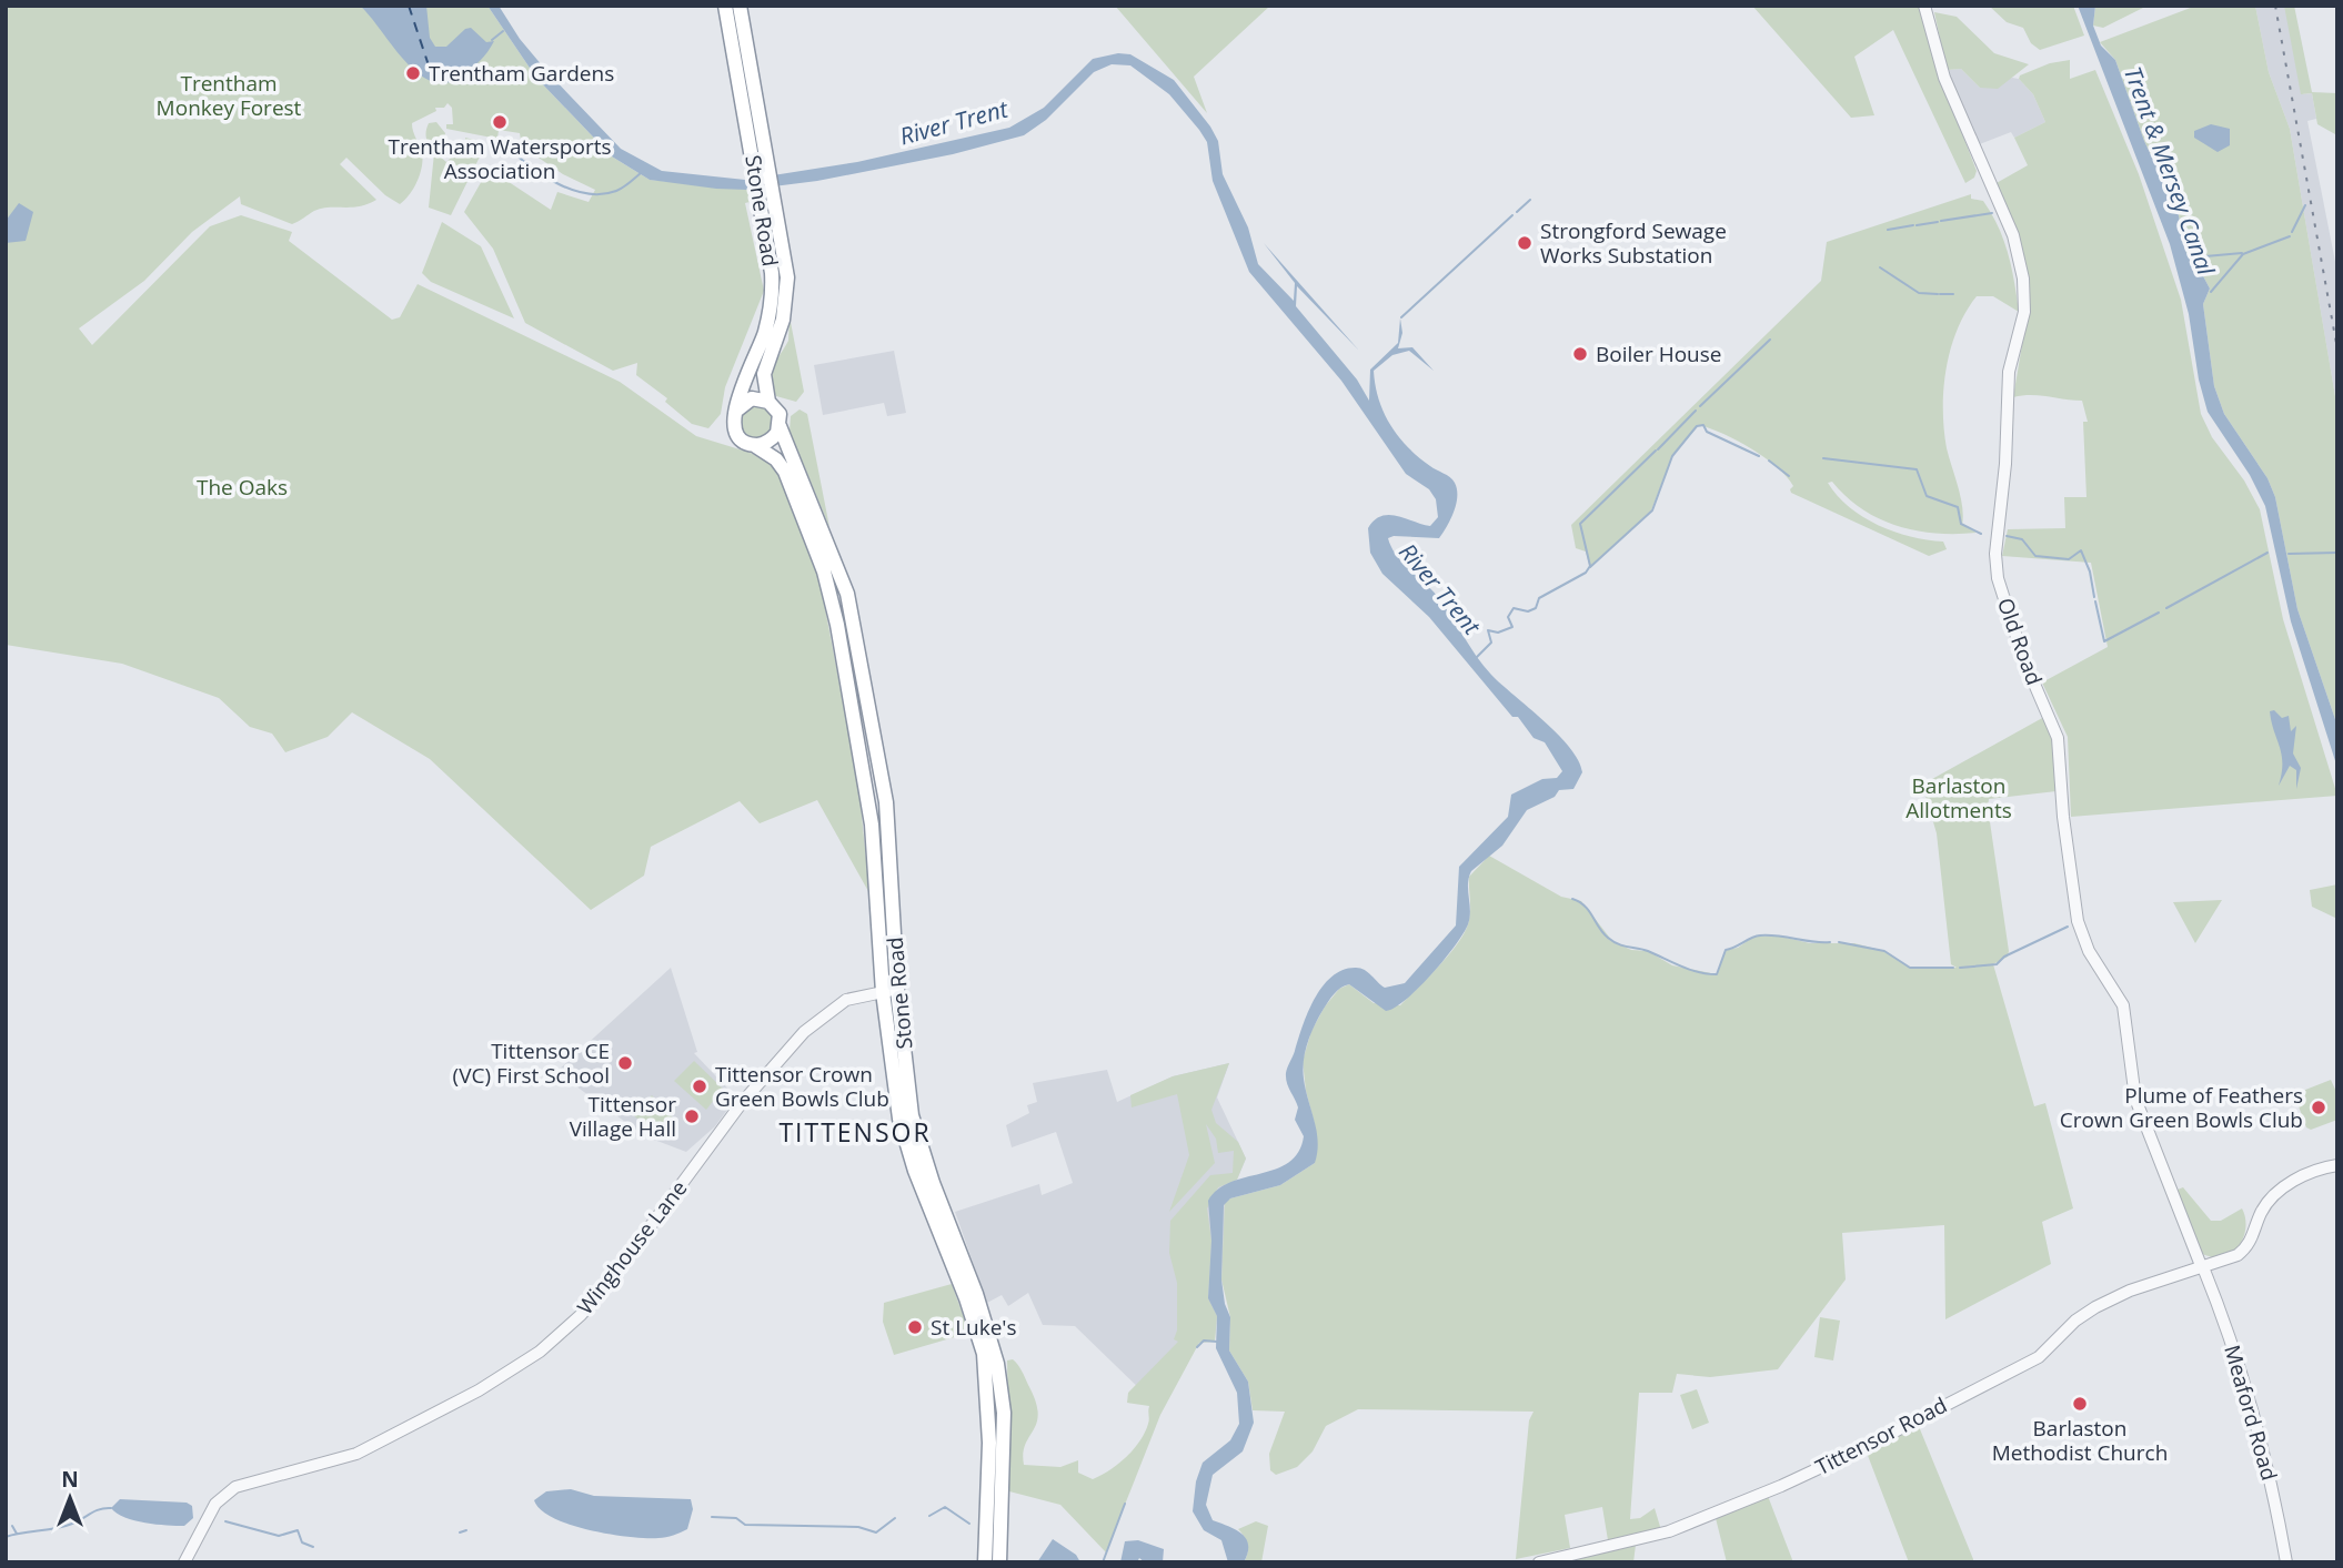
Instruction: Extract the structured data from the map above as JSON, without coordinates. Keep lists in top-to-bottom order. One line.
{"streets":{"highway":["Stone Road"],"street":["Old Road","Winghouse Lane","Meaford Road","Tittensor Road"]},"crossings":[["Stone Road","Winghouse Lane"],["Old Road","Meaford Road"],["Old Road","Tittensor Road"],["Meaford Road","Tittensor Road"]],"districts":["TITTENSOR"],"water":["River Trent","Trent & Mersey Canal"],"parks":["Trentham Monkey Forest","The Oaks","Barlaston Allotments"],"places":["Trentham Gardens","Trentham Watersports Association","Strongford Sewage Works Substation","Boiler House","Tittensor CE (VC) First School","Tittensor Crown Green Bowls Club","Plume of Feathers Crown Green Bowls Club","Tittensor Village Hall","St Luke's","Barlaston Methodist Church"],"north":"top"}
